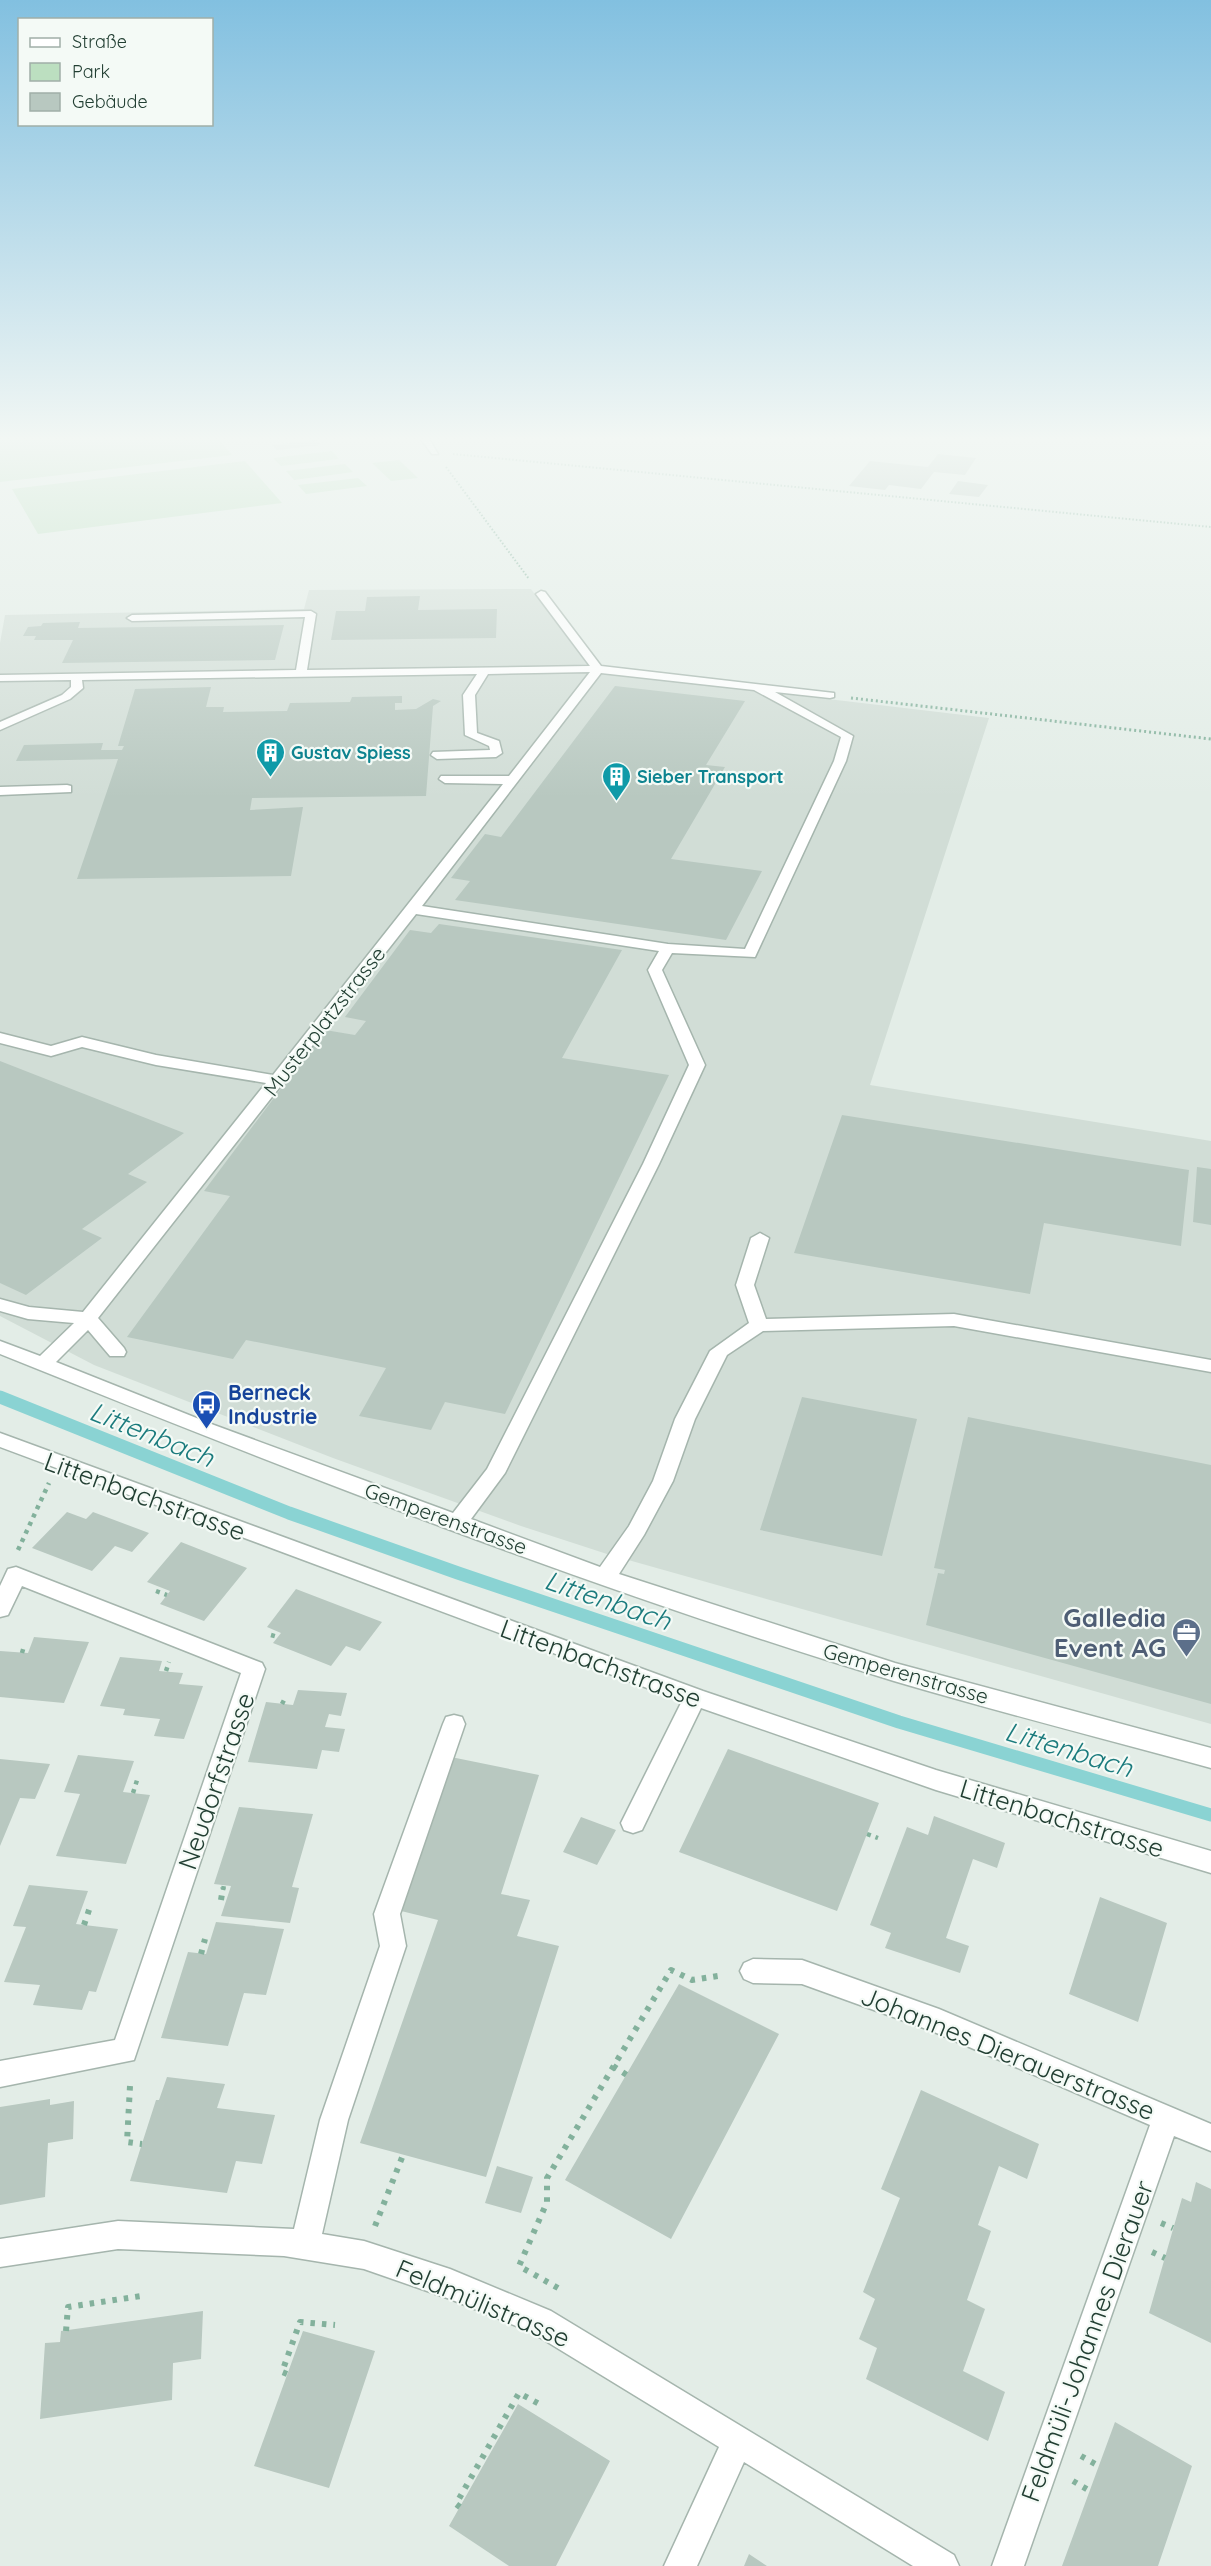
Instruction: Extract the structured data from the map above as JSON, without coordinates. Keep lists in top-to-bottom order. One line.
{"streets":{"street":["Musterplatzstrasse","Littenbachstrasse","Gemperenstrasse","Neudorfstrasse","Johannes Dierauerstrasse","Feldmülistrasse","Feldmüli-Johannes Dierauer"]},"crossings":[["Musterplatzstrasse","Gemperenstrasse"],["Johannes Dierauerstrasse","Feldmüli-Johannes Dierauer"]],"water":["Littenbach"],"places":{"building":["Gustav Spiess","Sieber Transport"],"bus stop":["Berneck Industrie"],"office":["Galledia Event AG"]},"legend":["Straße","Park","Gebäude"]}
